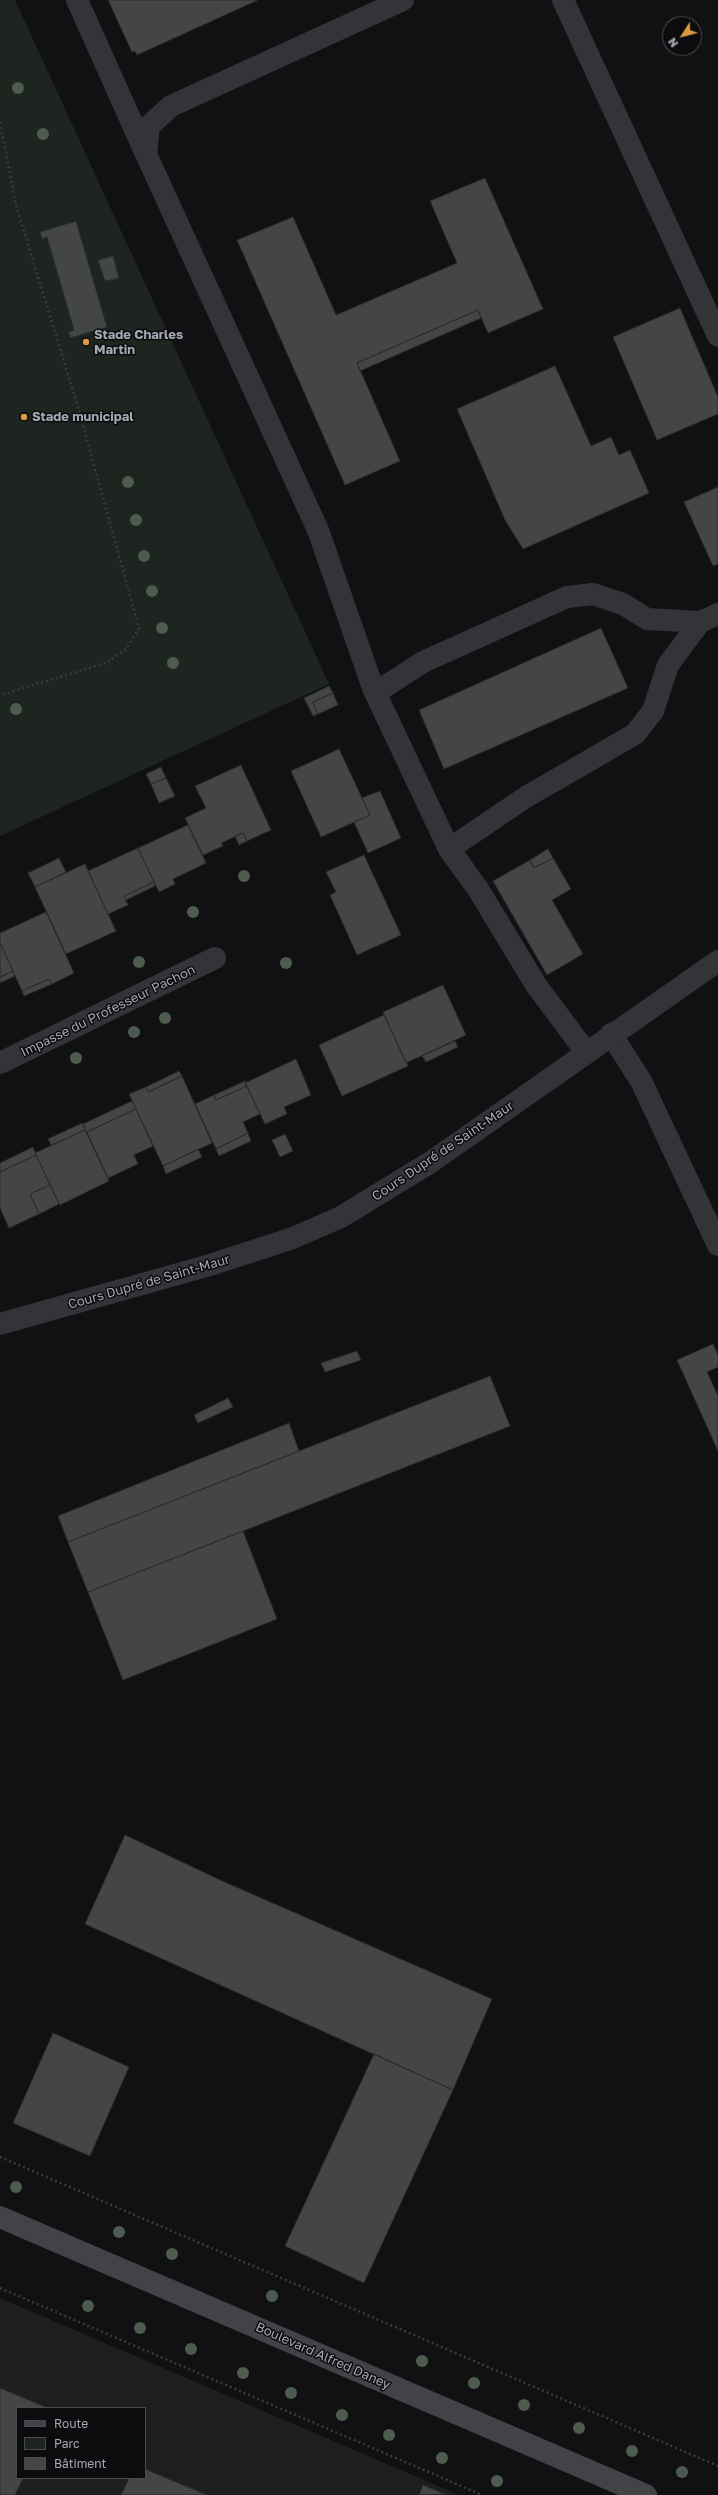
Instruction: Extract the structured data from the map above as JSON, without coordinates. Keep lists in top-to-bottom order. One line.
{"streets":{"main road":["Boulevard Alfred Daney"],"street":["Impasse du Professeur Pachon","Cours Dupré de Saint-Maur"]},"places":["Stade Charles Martin","Stade municipal"],"legend":["Route","Parc","Bâtiment"],"north":"bottom left"}
